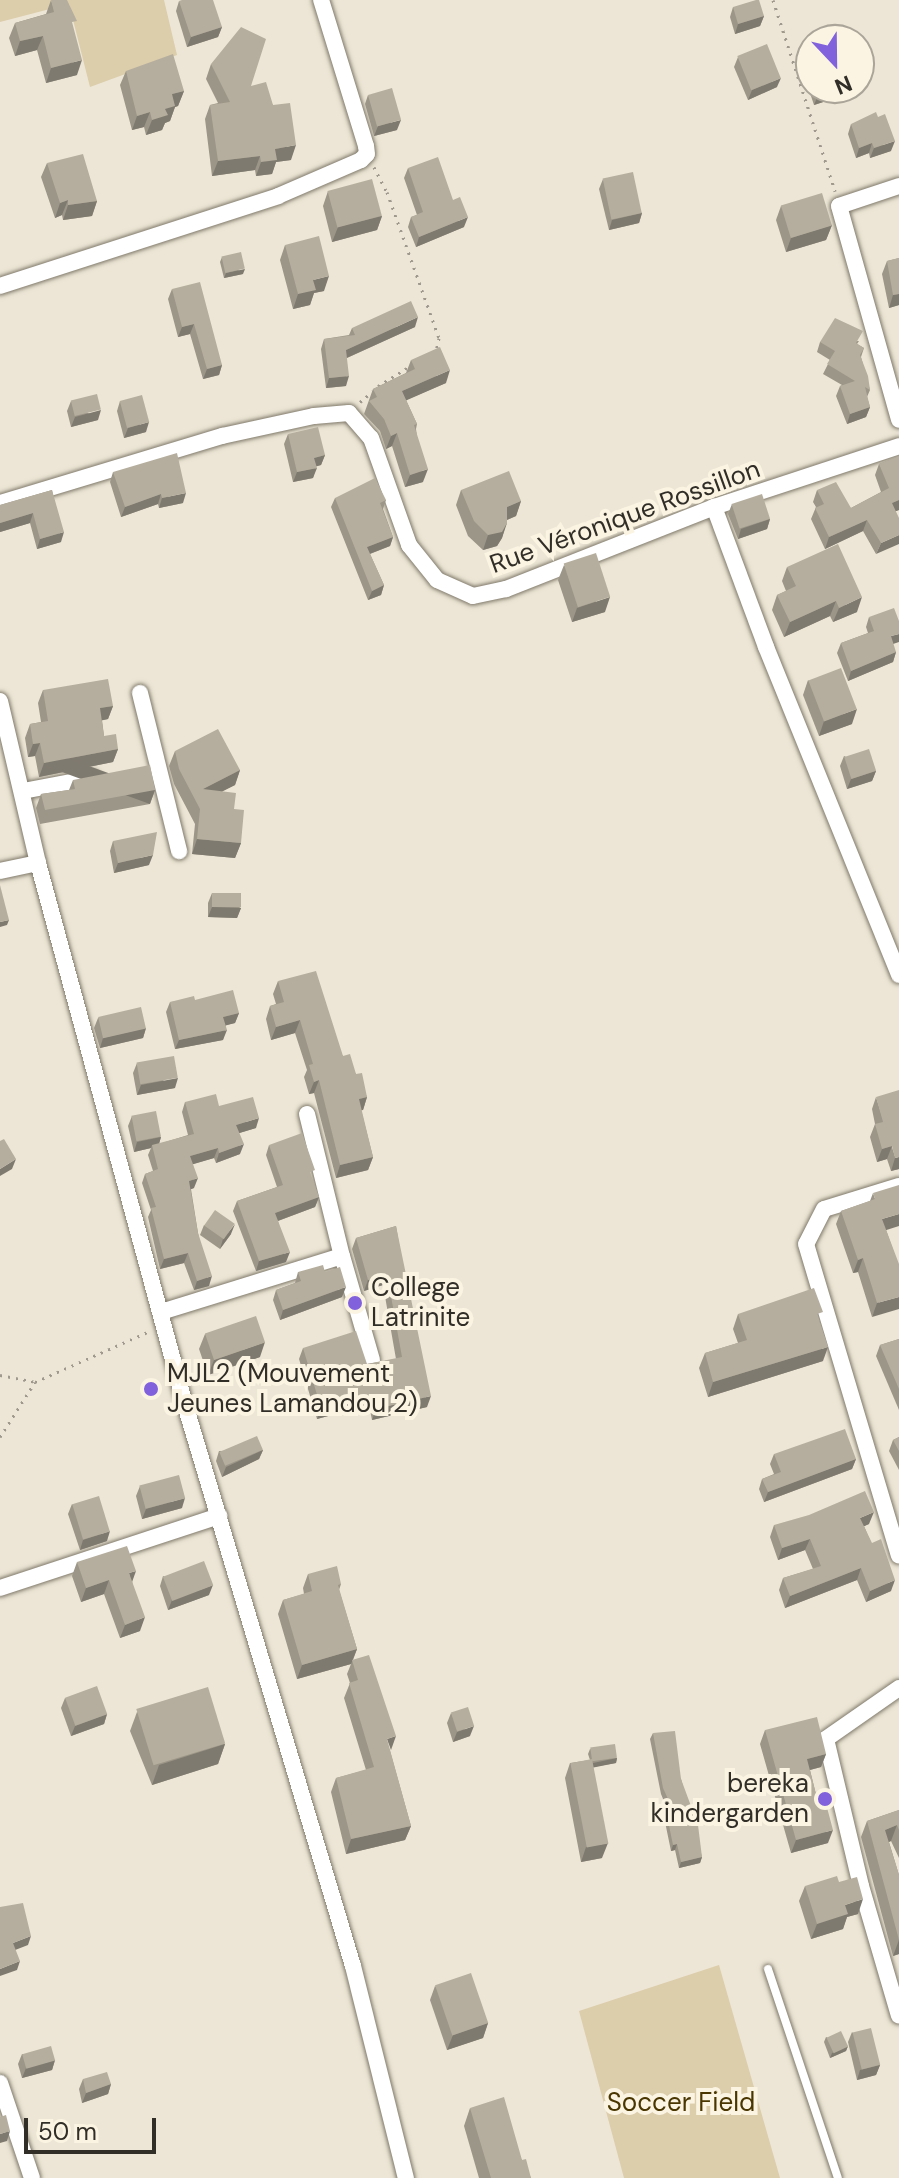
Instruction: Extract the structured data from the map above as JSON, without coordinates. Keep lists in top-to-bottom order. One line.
{"streets":{"street":["Rue Véronique Rossillon"]},"parks":["Soccer Field"],"places":["College Latrinite","MJL2 (Mouvement Jeunes Lamandou 2)","bereka kindergarden"],"scale_bar":"50 m","north":"bottom"}
